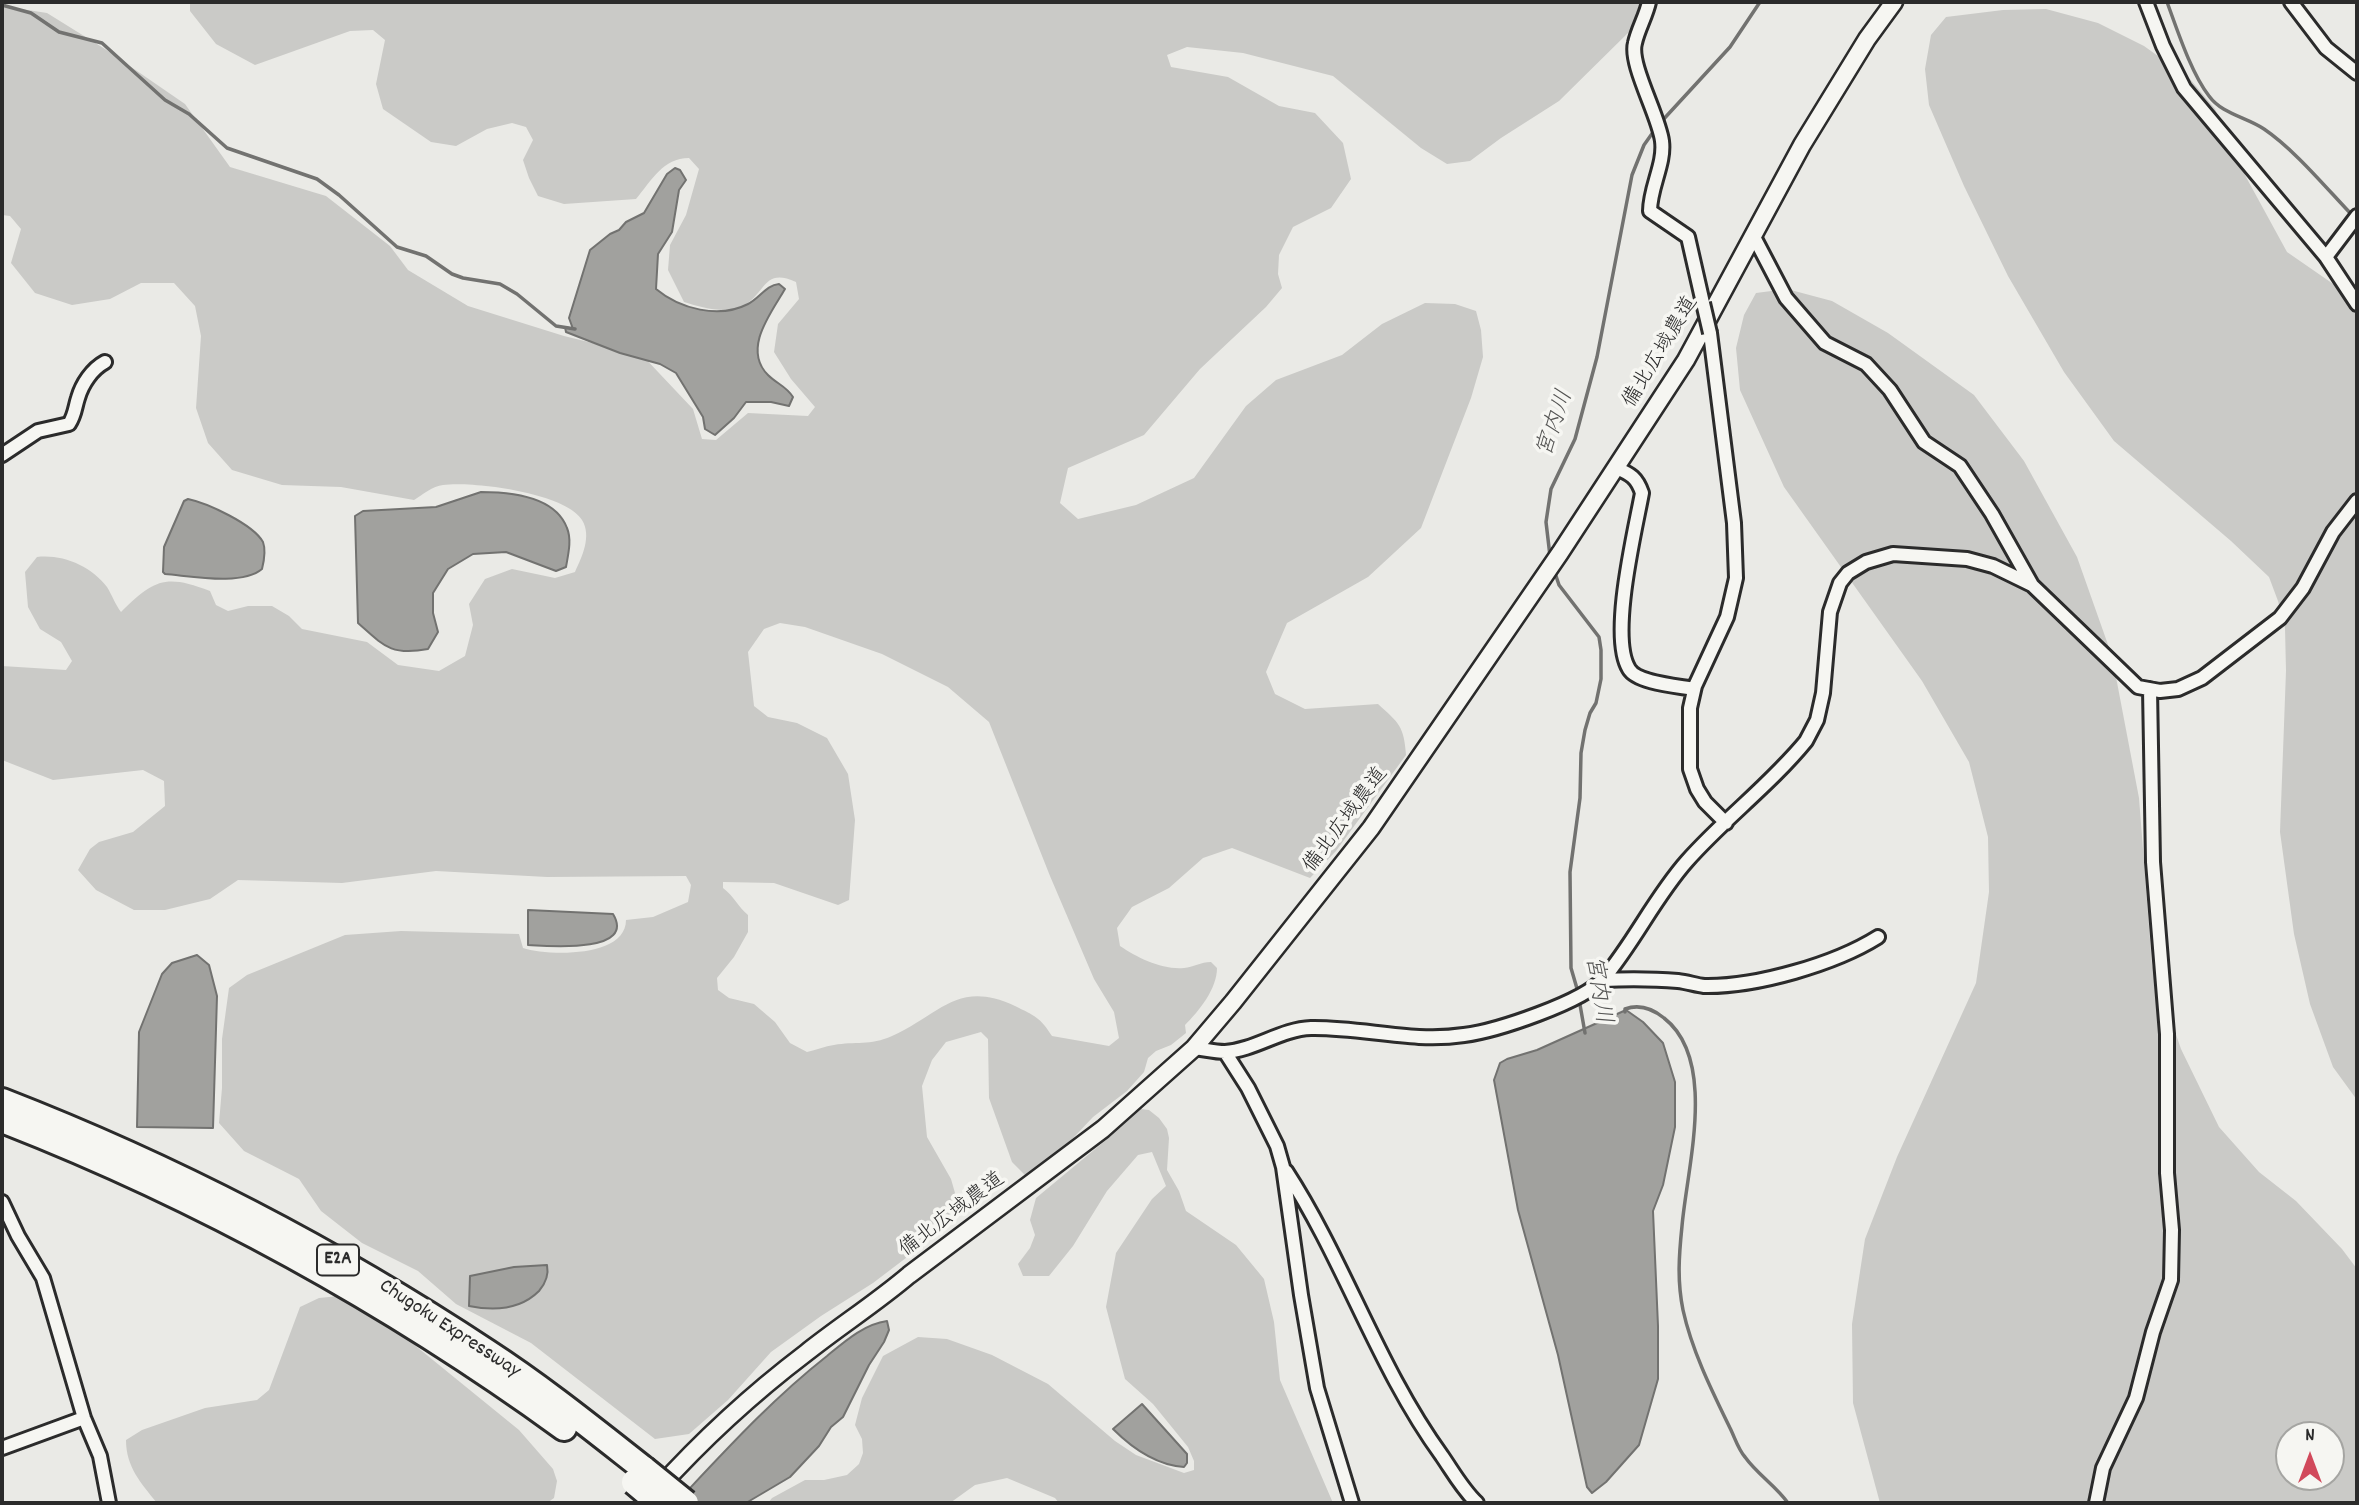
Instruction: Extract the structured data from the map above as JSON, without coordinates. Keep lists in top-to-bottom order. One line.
{"streets":{"highway":["E2A","Chugoku Expressway"],"street":["備北広域農道"]},"crossings":[["備北広域農道","Chugoku Expressway"]],"water":["宮内川"],"north":"top"}
